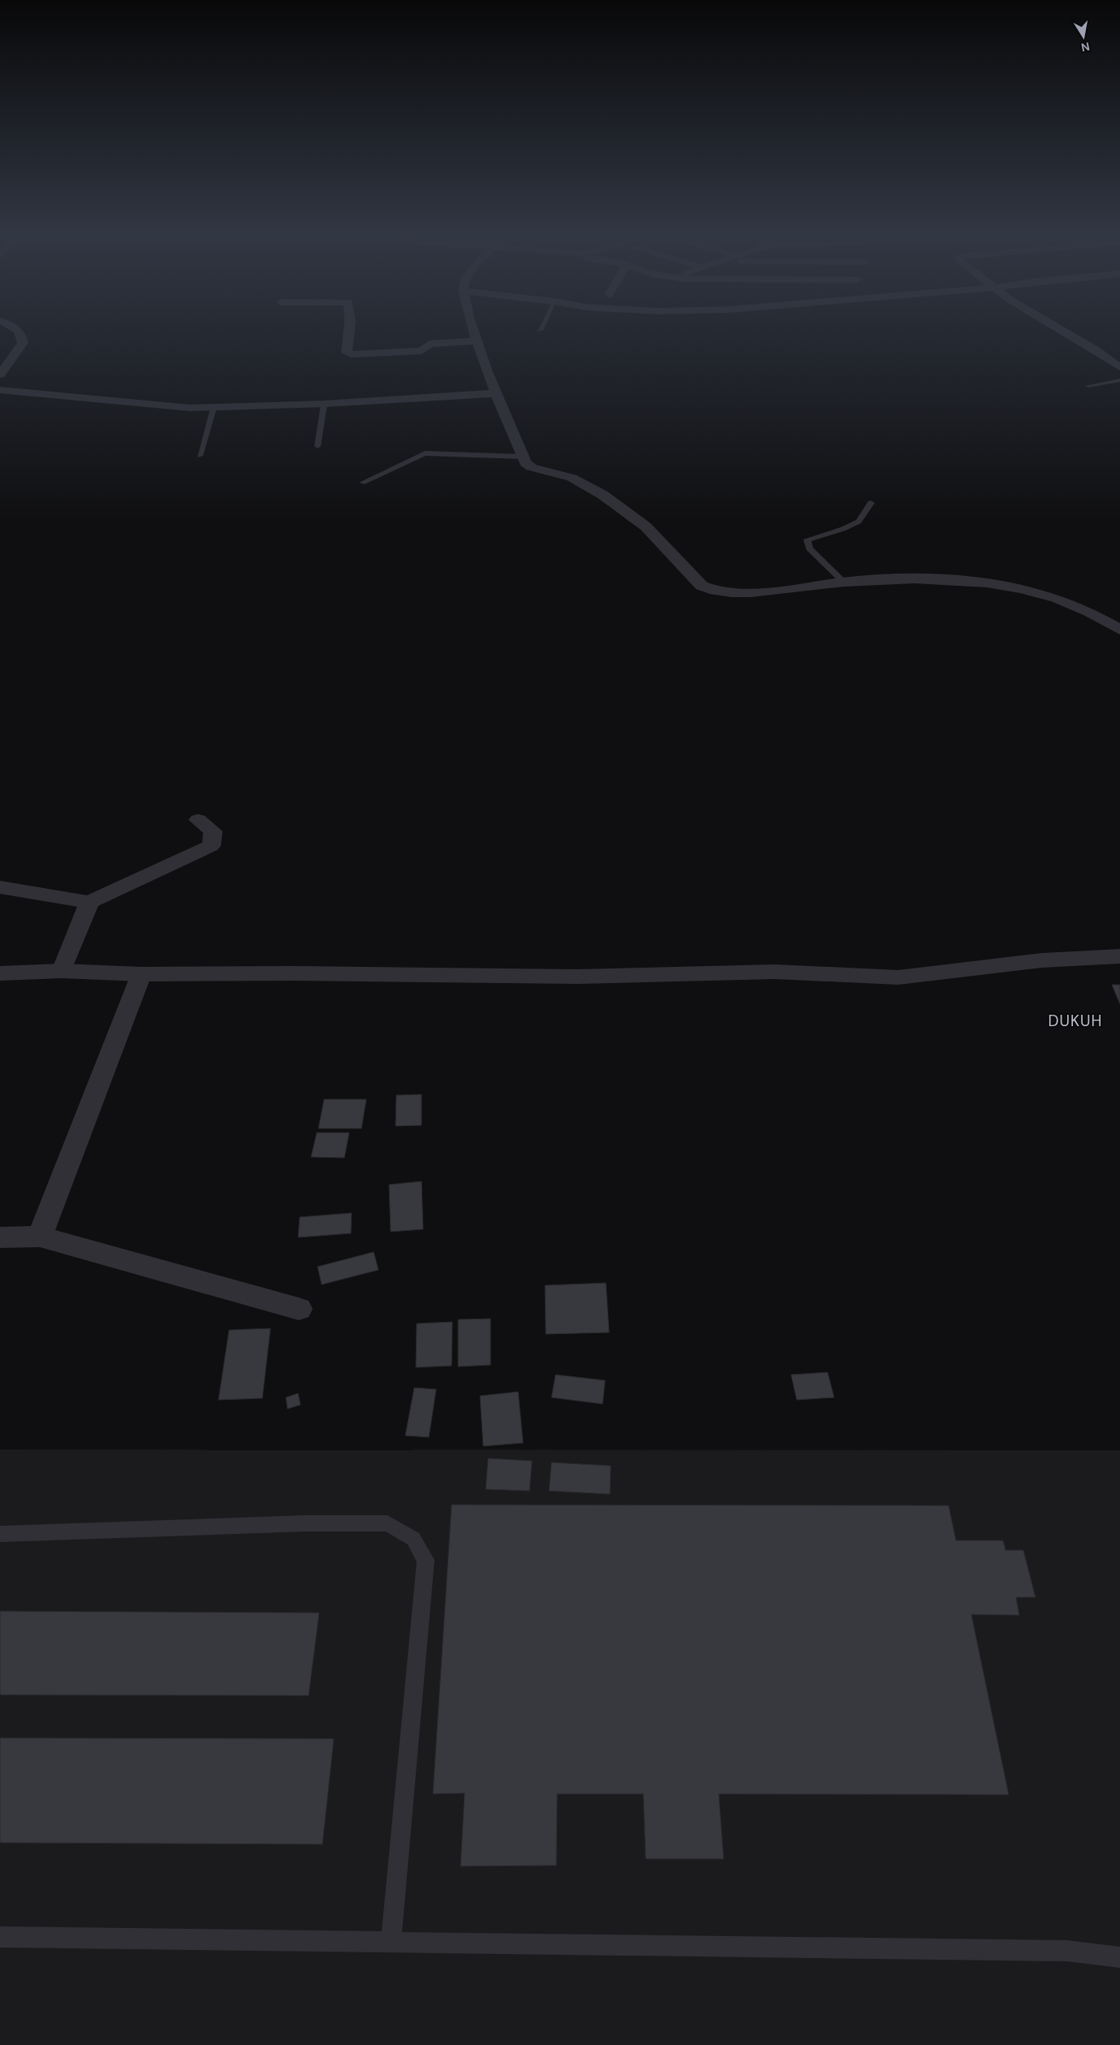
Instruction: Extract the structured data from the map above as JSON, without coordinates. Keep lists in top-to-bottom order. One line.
{"districts":["DUKUH"],"north":"bottom"}
